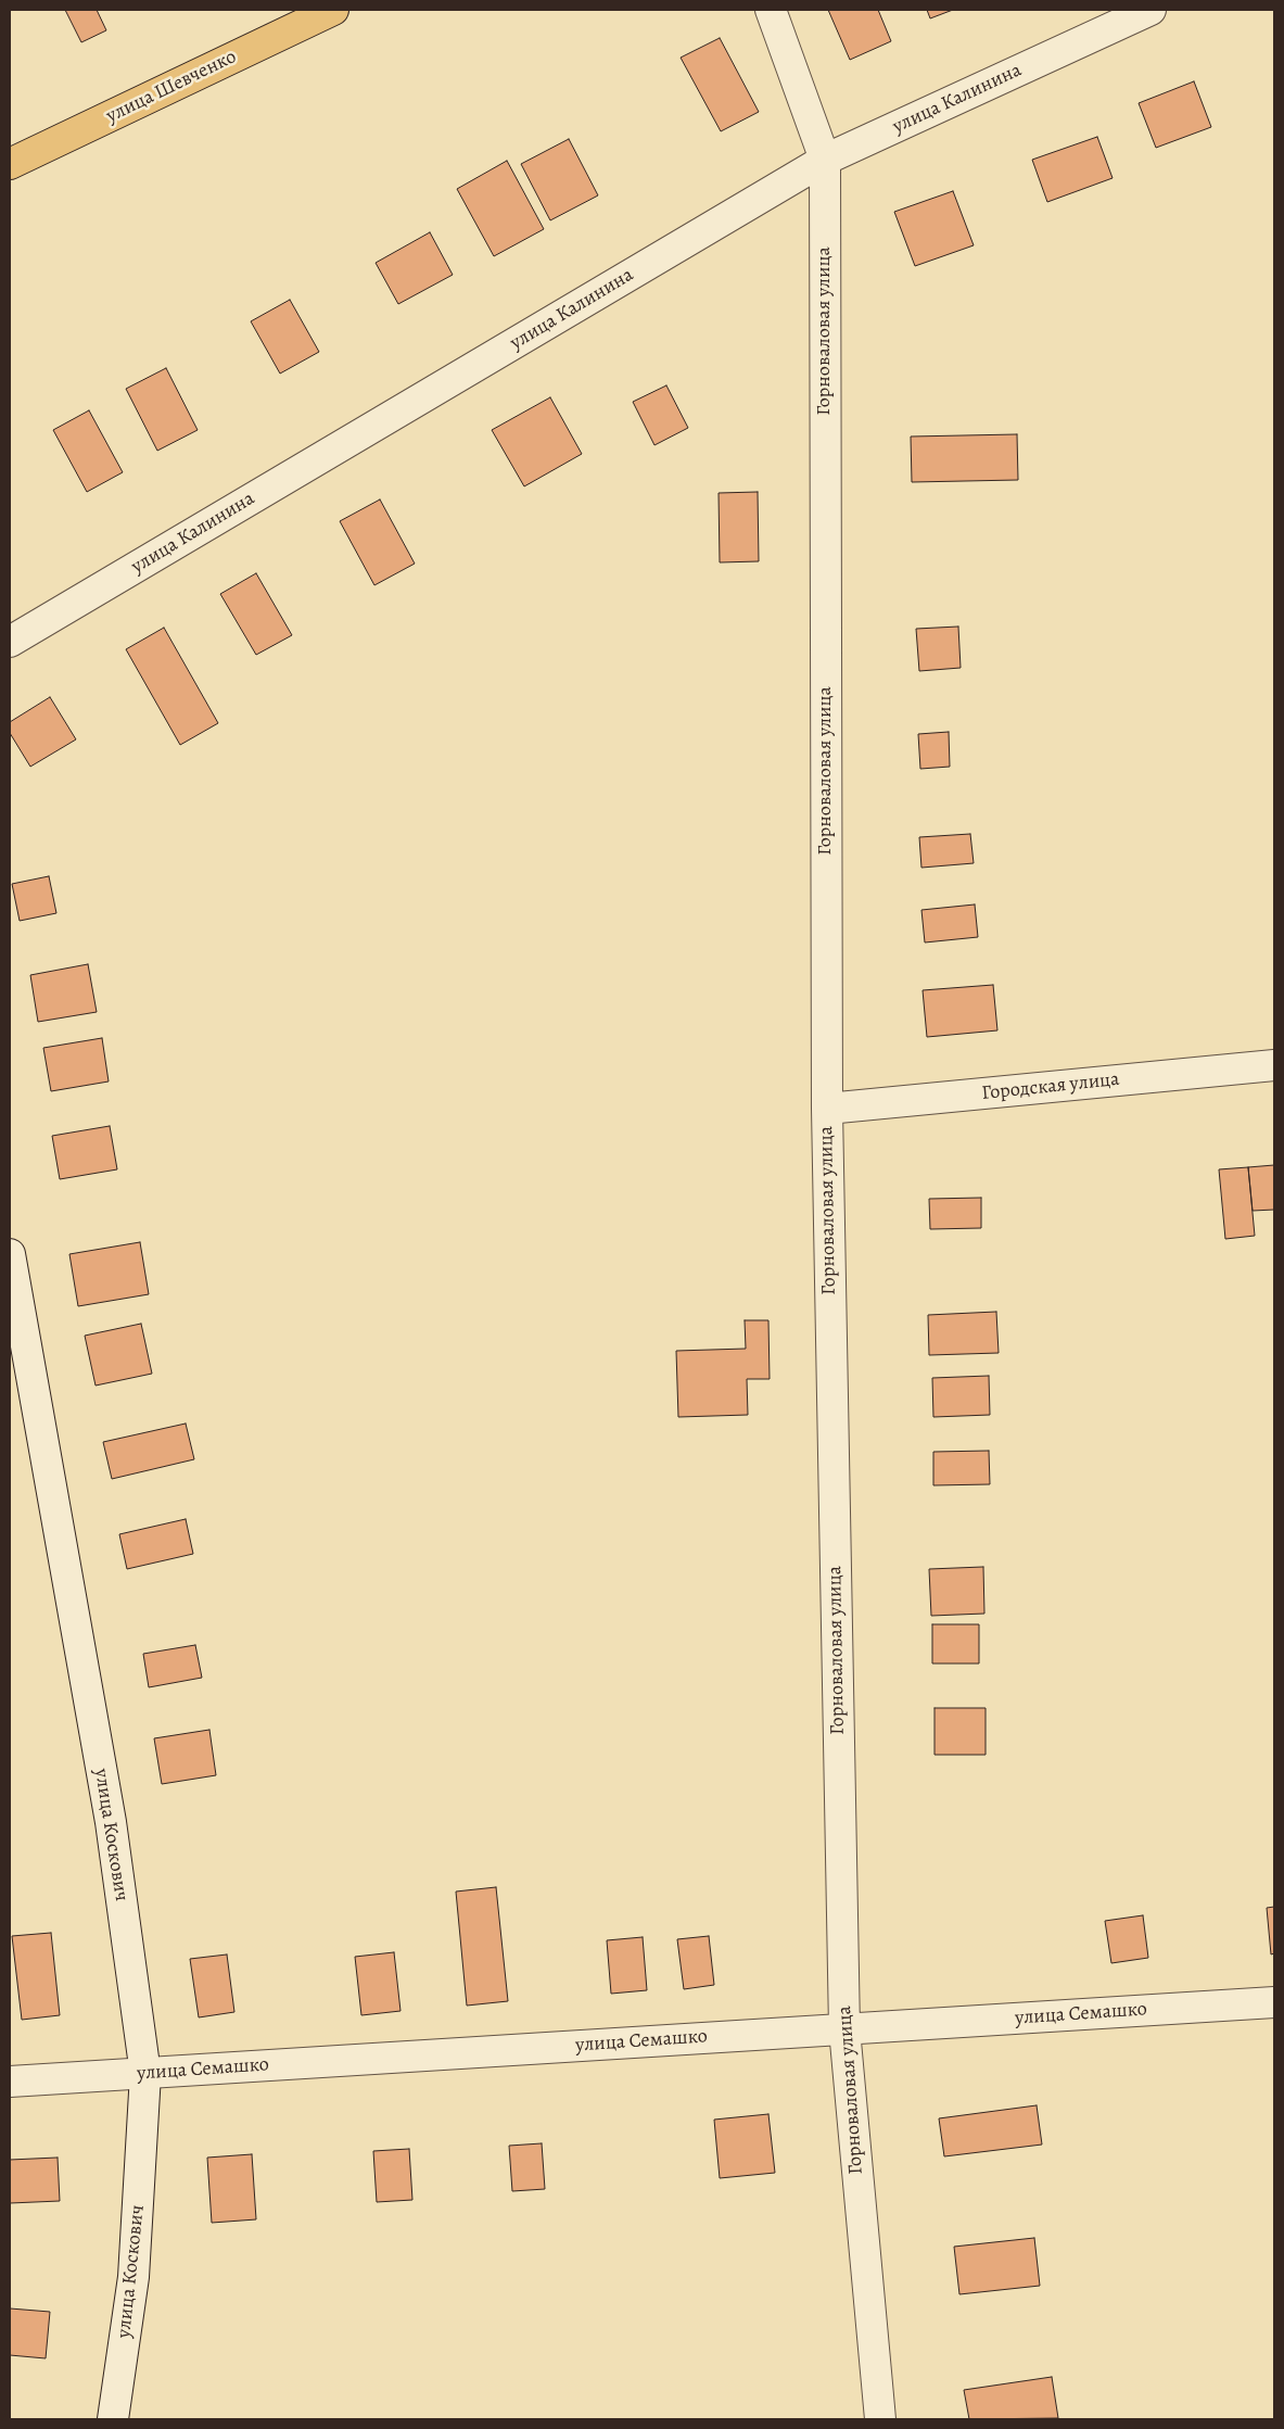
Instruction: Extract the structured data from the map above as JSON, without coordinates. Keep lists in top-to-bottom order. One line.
{"streets":{"main road":["улица Шевченко"],"street":["улица Калинина","Горноваловая улица","Городская улица","улица Коскович","улица Семашко"]},"crossings":[["улица Калинина","Горноваловая улица"],["Горноваловая улица","Городская улица"],["Горноваловая улица","улица Семашко"],["улица Коскович","улица Семашко"]]}
